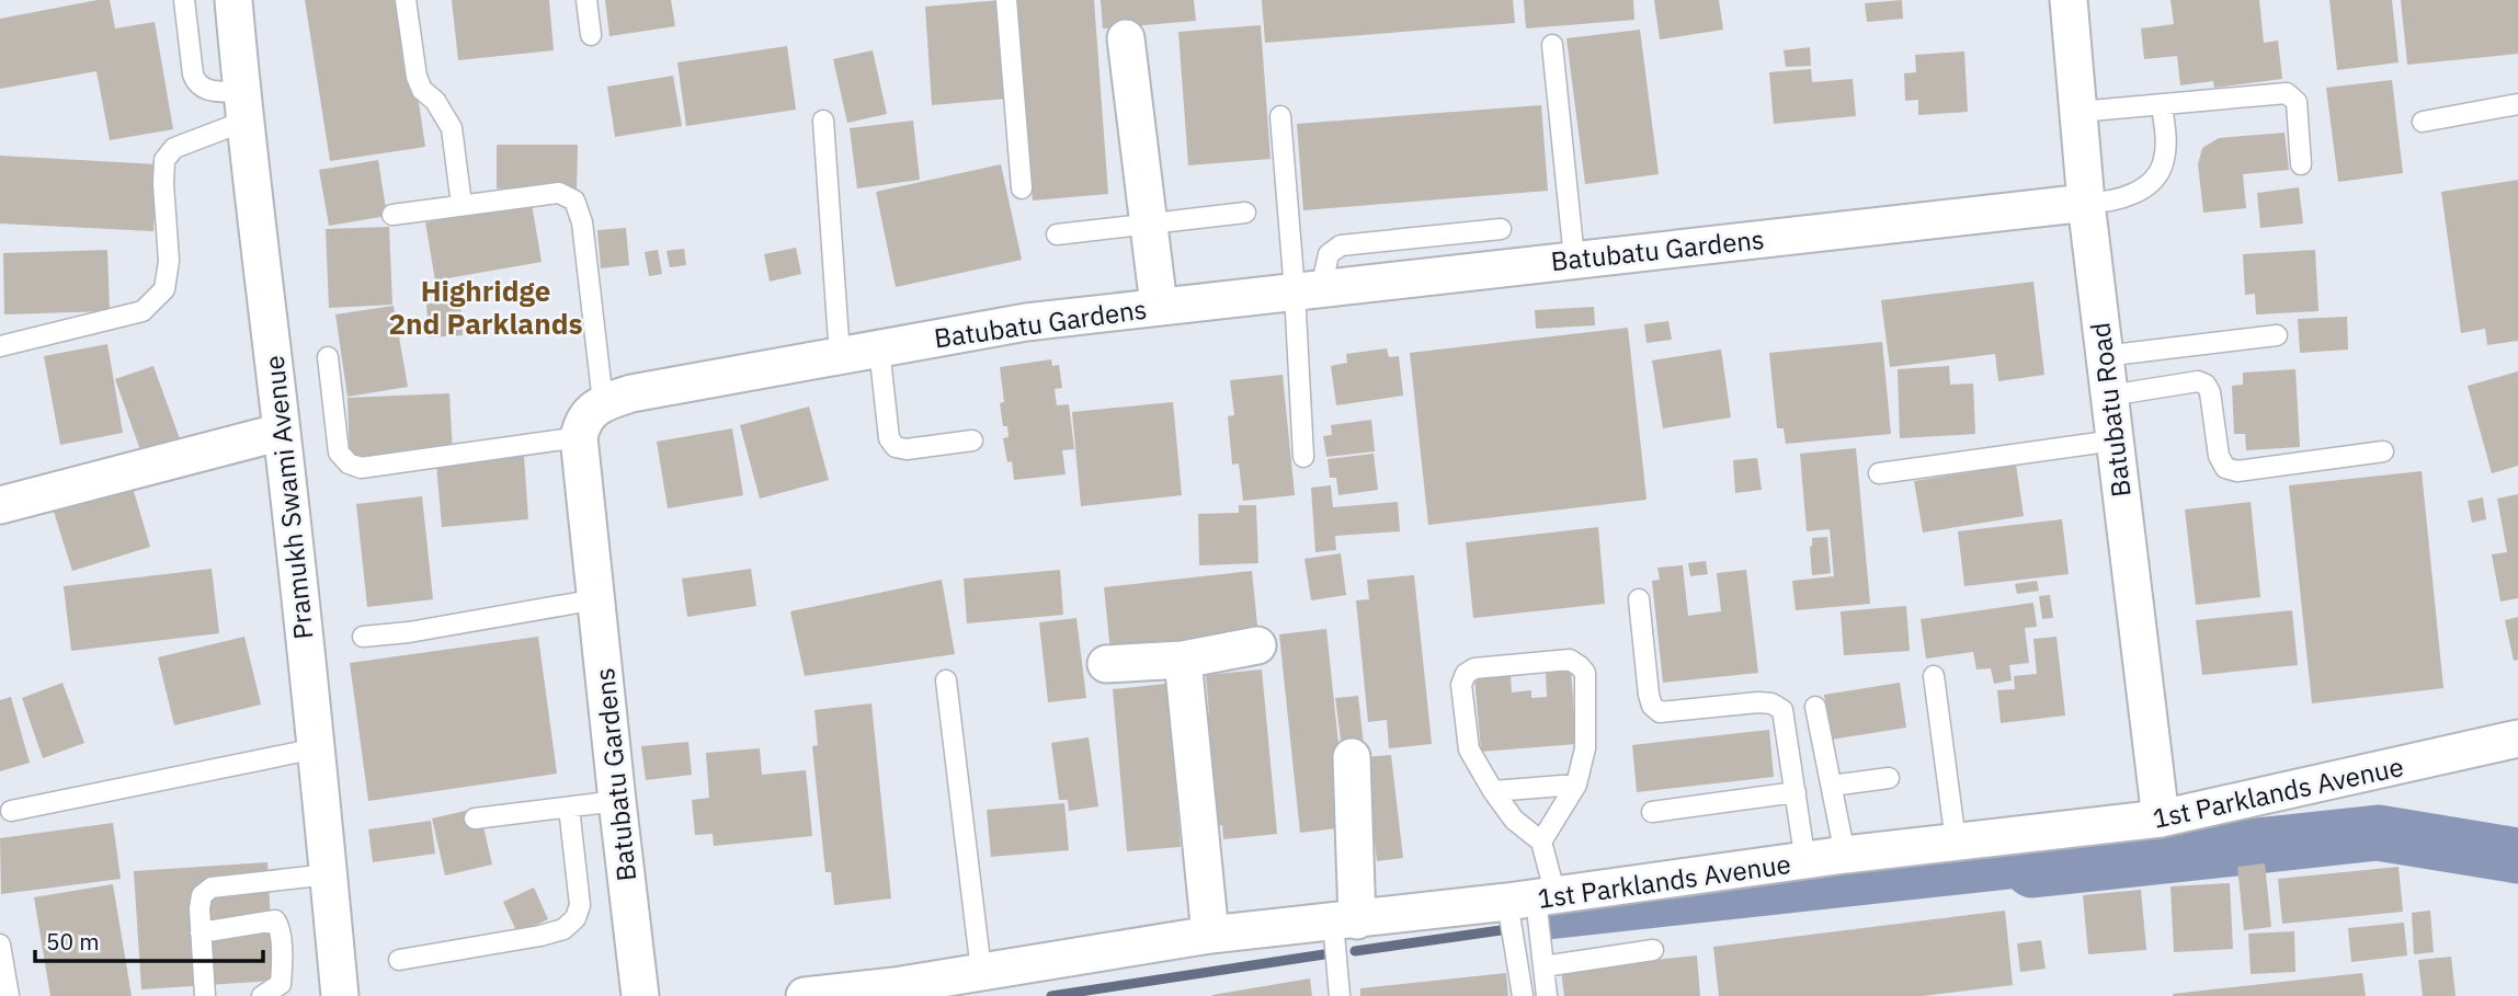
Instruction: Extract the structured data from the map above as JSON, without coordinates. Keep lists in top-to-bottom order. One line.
{"streets":{"street":["Batubatu Gardens","Batubatu Road","Pramukh Swami Avenue","1st Parklands Avenue"]},"crossings":[["Batubatu Gardens","Batubatu Road"],["Batubatu Road","1st Parklands Avenue"]],"districts":["Highridge 2nd Parklands"],"scale_bar":"50 m"}
